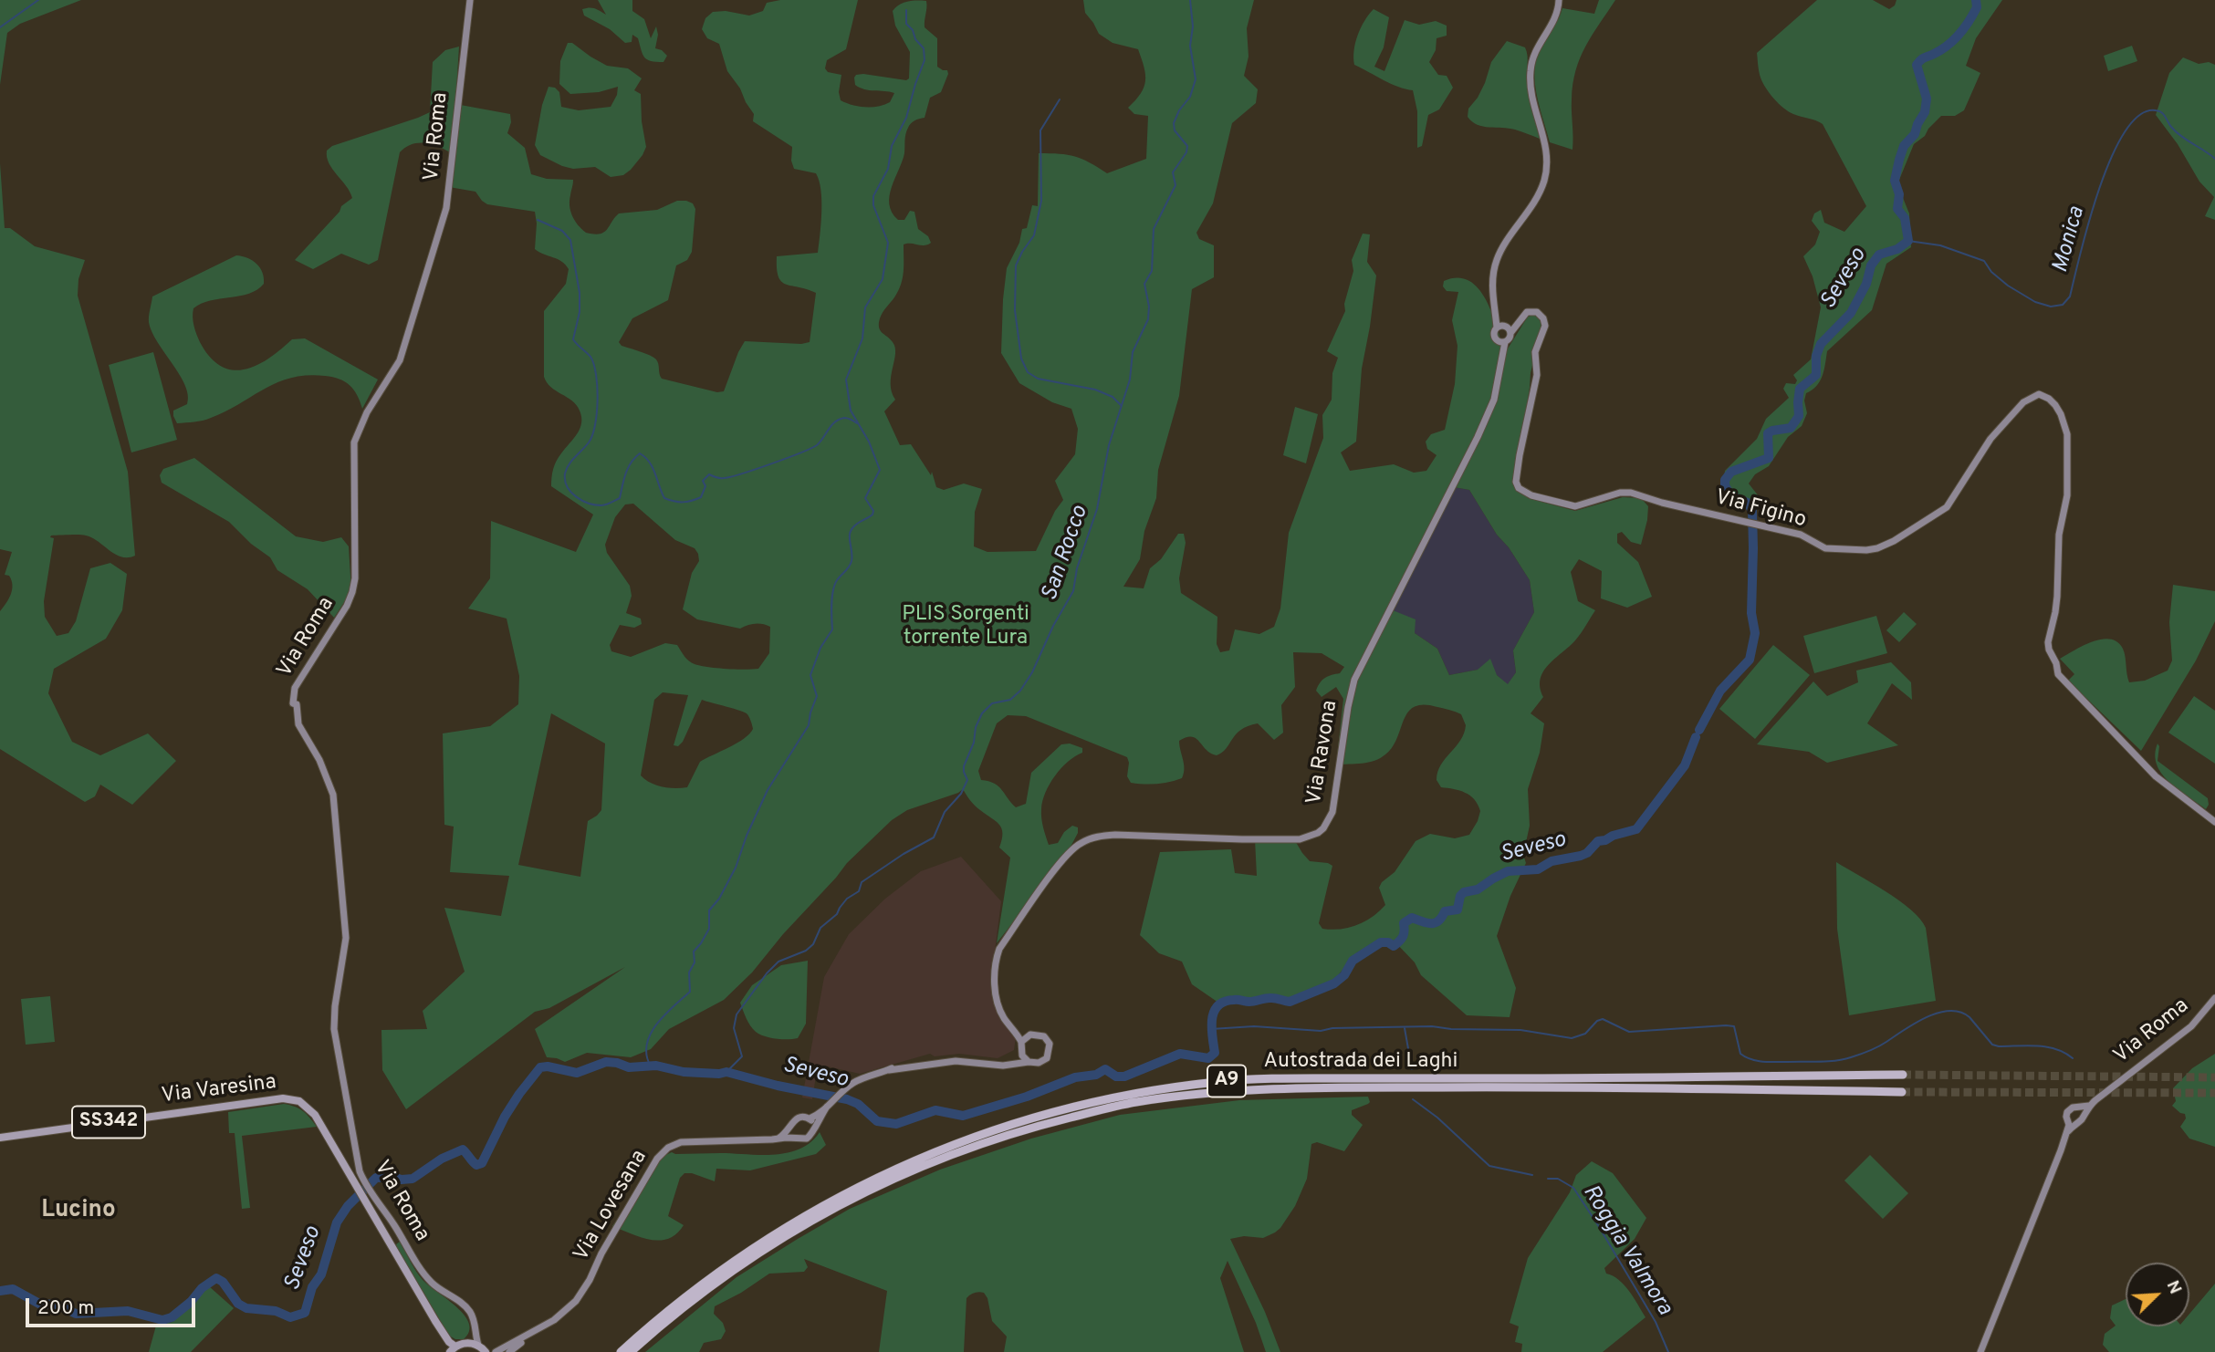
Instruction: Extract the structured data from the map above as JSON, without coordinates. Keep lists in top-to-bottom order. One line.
{"streets":{"highway":["Autostrada dei Laghi","A9"],"main road":["Via Varesina","SS342"],"street":["Via Roma","Via Figino","Via Ravona","Via Lovesana"]},"crossings":[["Via Figino","Via Ravona"]],"districts":["Lucino"],"water":["Monica","Seveso","San Rocco","Roggia Valmora"],"parks":["PLIS Sorgenti torrente Lura"],"scale_bar":"200 m","north":"top right"}
